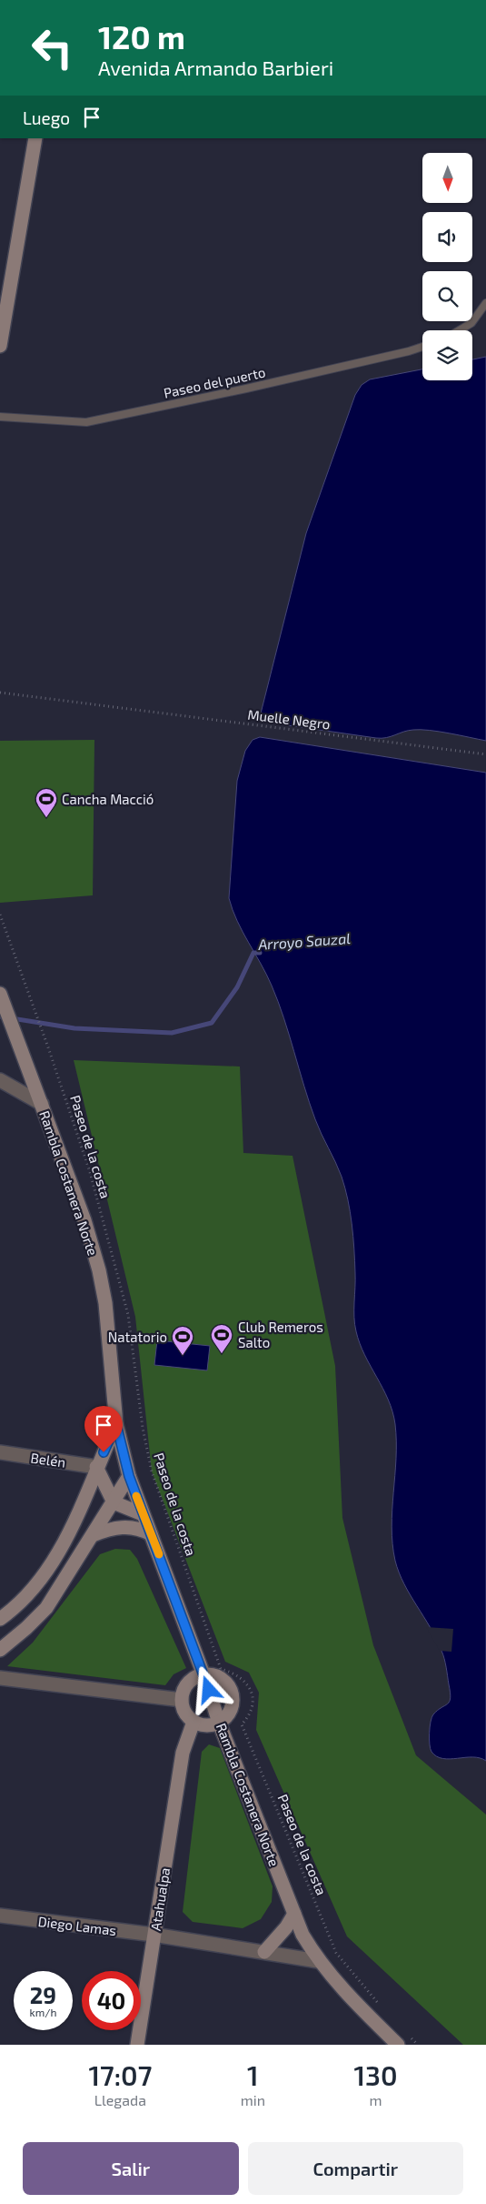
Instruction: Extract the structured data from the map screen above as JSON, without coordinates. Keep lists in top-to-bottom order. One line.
{"streets":{"street":["Rambla Costanera Norte","Belén","Atahualpa","Diego Lamas"],"lane":["Paseo del puerto"],"path":["Muelle Negro","Paseo de la costa"]},"crossings":[["Rambla Costanera Norte","Diego Lamas"],["Atahualpa","Diego Lamas"]],"water":["Arroyo Sauzal"],"places":{"sports":["Cancha Macció","Club Remeros Salto","Natatorio"]},"north":"bottom","page":{"turn":["120 m","Avenida Armando Barbieri"],"then":"Luego","speed":"29 km/h","limit":"40","eta":["17:07","Llegada","1","min","130","m"],"buttons":["Salir","Compartir"]}}
